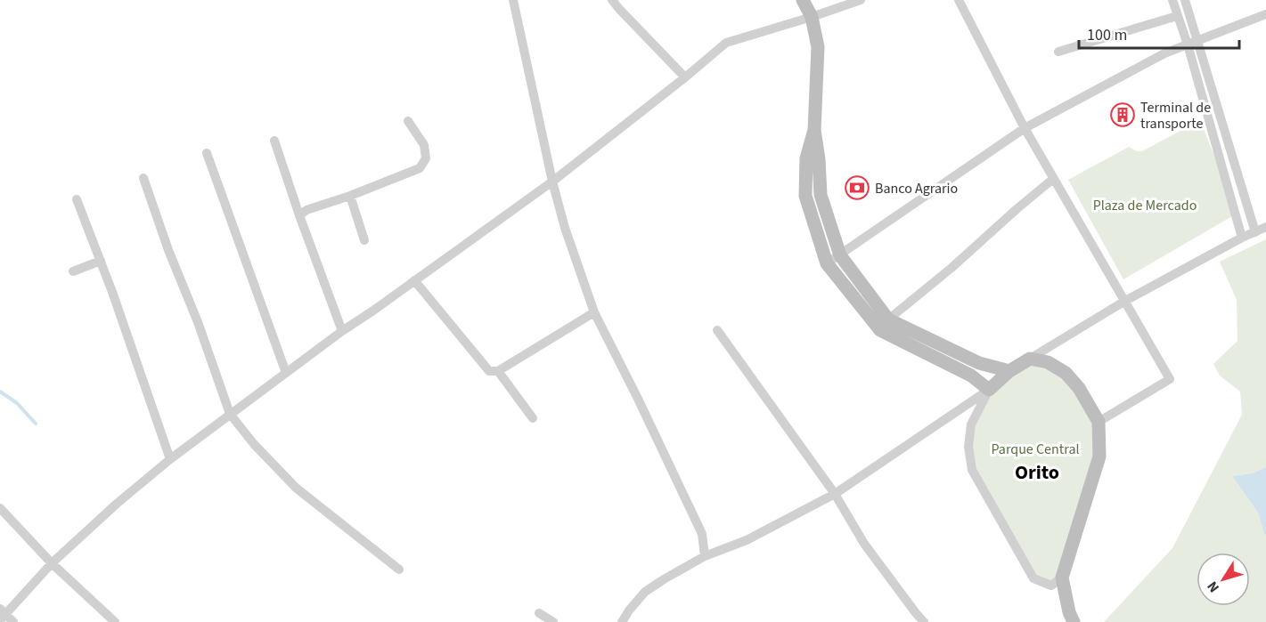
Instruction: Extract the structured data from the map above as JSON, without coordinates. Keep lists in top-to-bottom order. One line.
{"districts":["Orito"],"parks":["Plaza de Mercado","Parque Central"],"places":{"building":["Terminal de transporte"],"bank":["Banco Agrario"]},"scale_bar":"100 m","north":"bottom left"}
